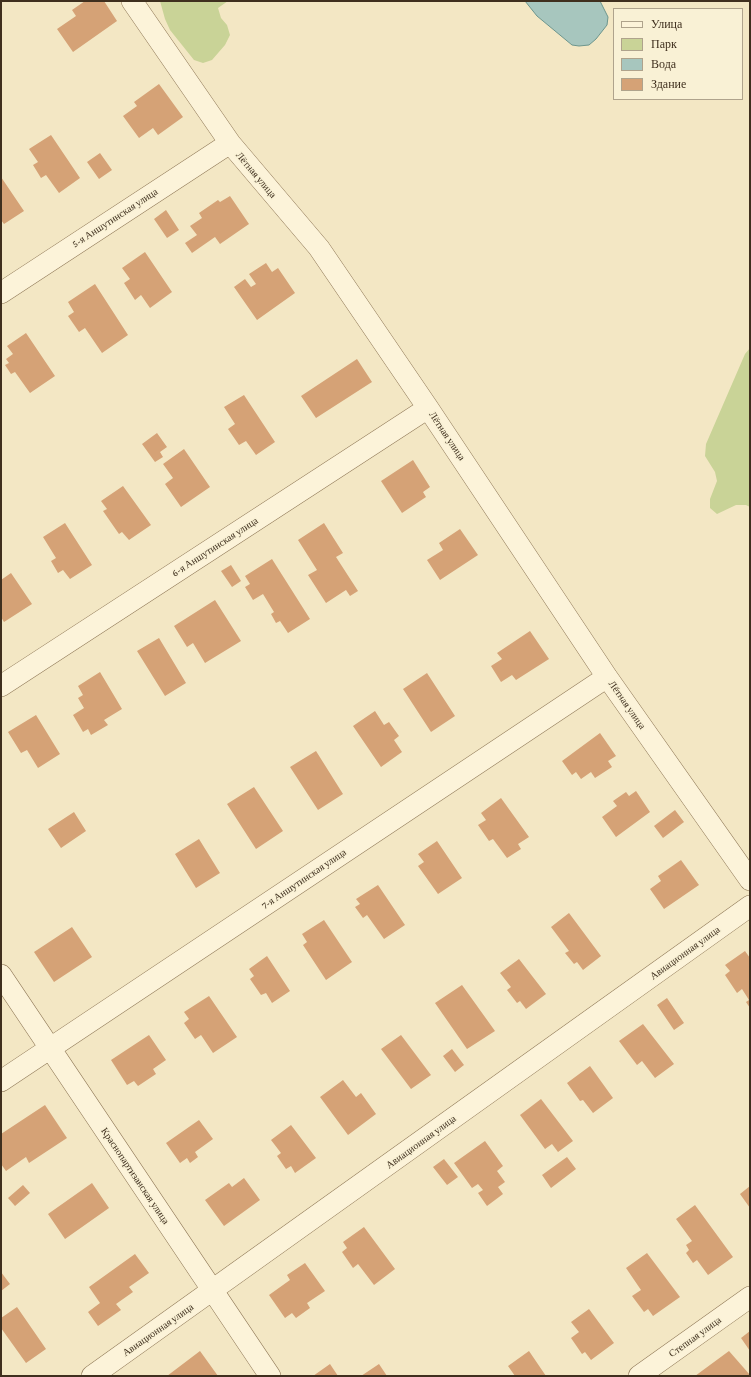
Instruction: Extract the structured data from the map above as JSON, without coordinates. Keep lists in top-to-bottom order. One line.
{"streets":{"street":["Лётная улица","5-я Аншутинская улица","6-я Аншутинская улица","7-я Аншутинская улица","Авиационная улица","Краснопартизанская улица","Степная улица"]},"crossings":[["Лётная улица","5-я Аншутинская улица"],["Лётная улица","6-я Аншутинская улица"],["Лётная улица","7-я Аншутинская улица"],["7-я Аншутинская улица","Краснопартизанская улица"],["Авиационная улица","Краснопартизанская улица"]],"legend":["Улица","Парк","Вода","Здание"]}
